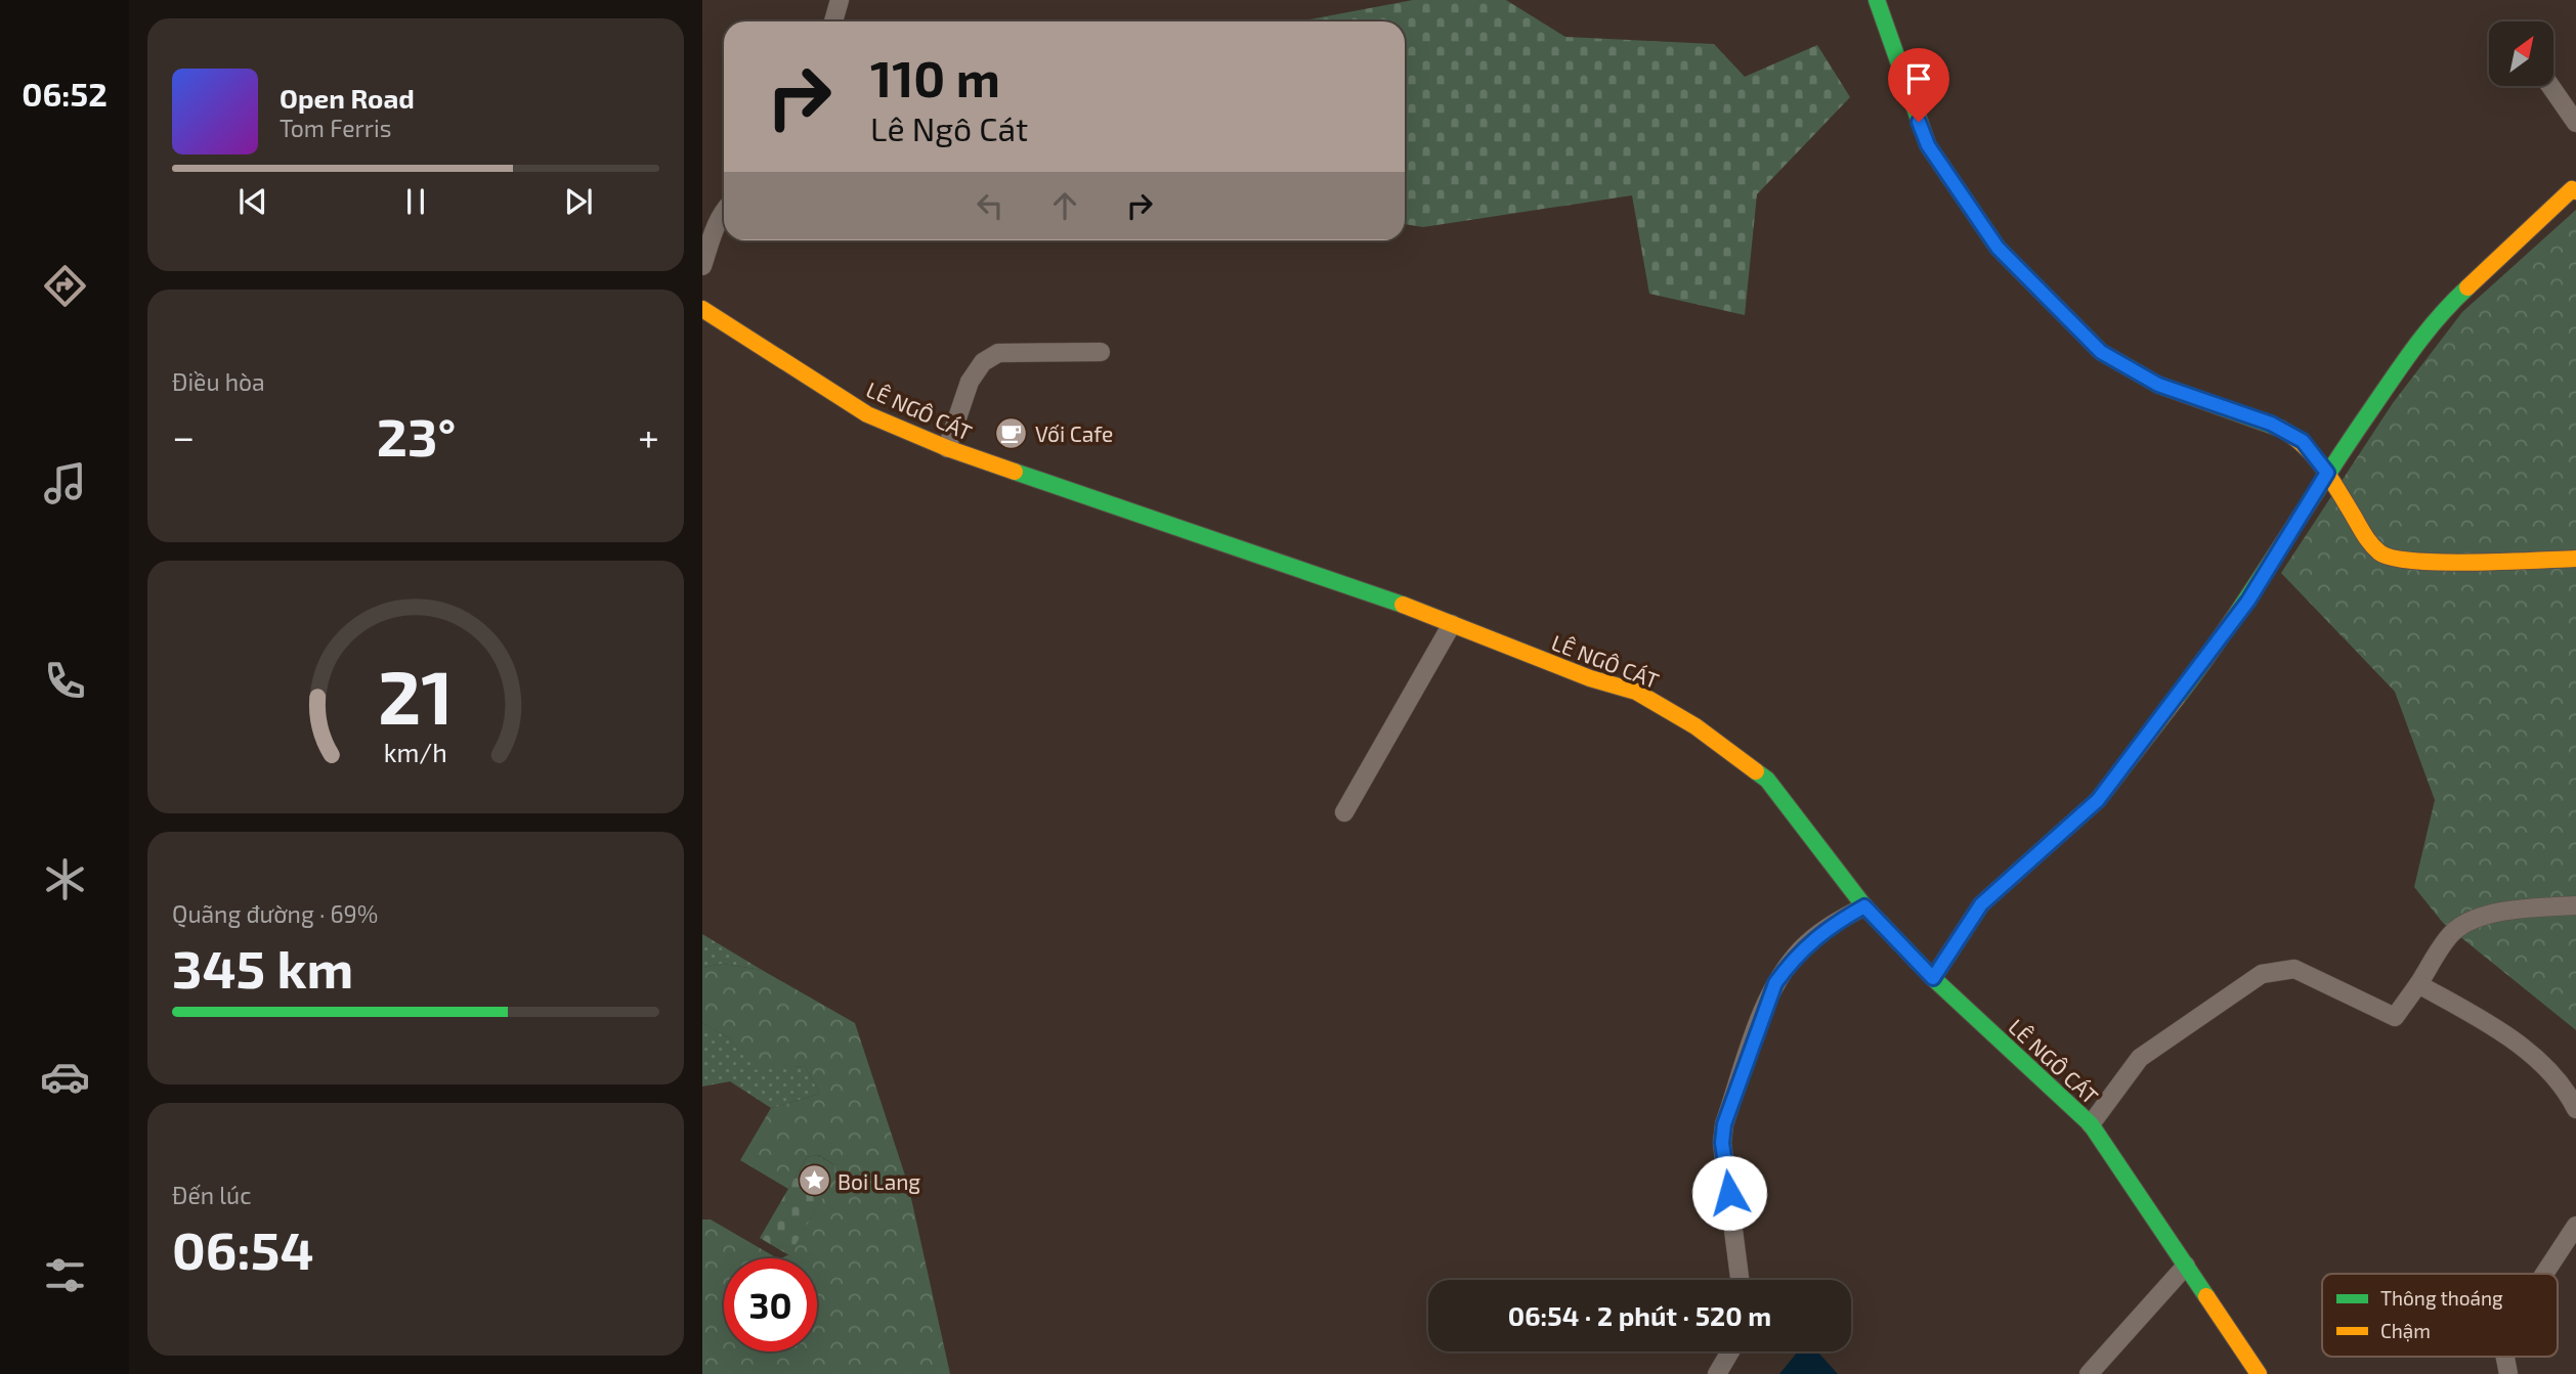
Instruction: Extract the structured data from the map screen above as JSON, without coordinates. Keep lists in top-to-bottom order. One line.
{"streets":{"street":["LÊ NGÔ CÁT"]},"places":{"cafe":["Vối Cafe"],"place":["Boi Lang"]},"legend":["Thông thoáng","Chậm"],"north":"top right","page":{"tabs":"06:52","turn":["110 m","Lê Ngô Cát"],"song":["Open Road","Tom Ferris"],"tile":["Điều hòa",["Quãng đường · 69%","345 km"],["Đến lúc","06:54"]],"heat":["−","23°","+"],"limit":"30","trip":"06:54 · 2 phút · 520 m","gauge":["21","km/h"]}}
